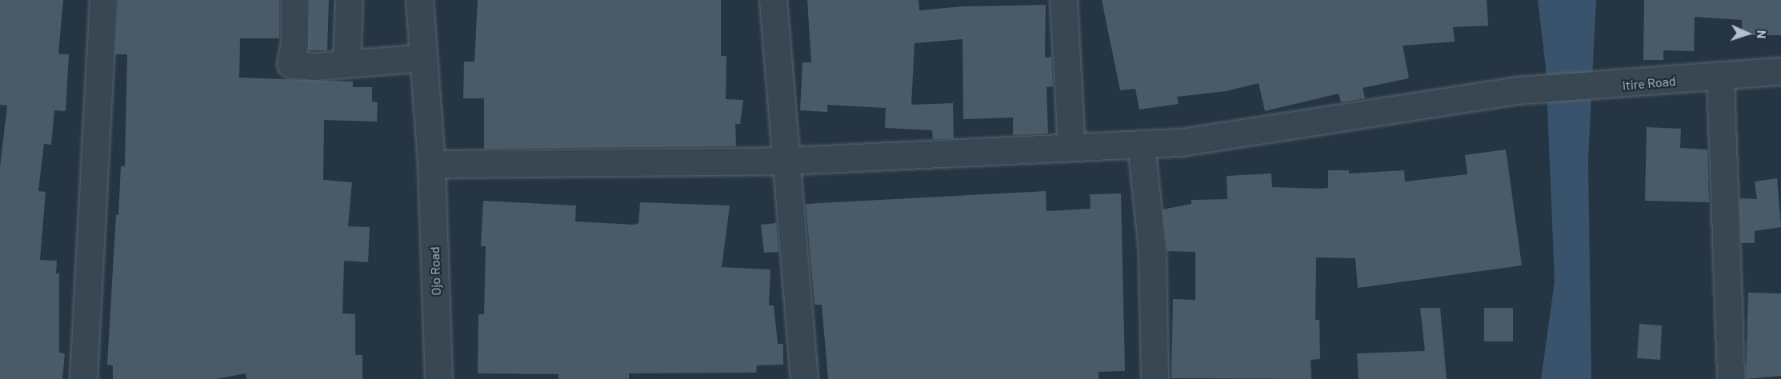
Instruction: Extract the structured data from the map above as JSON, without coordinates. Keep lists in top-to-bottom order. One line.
{"streets":{"street":["Itire Road","Ojo Road"]},"crossings":[["Itire Road","Ojo Road"]],"north":"right"}
